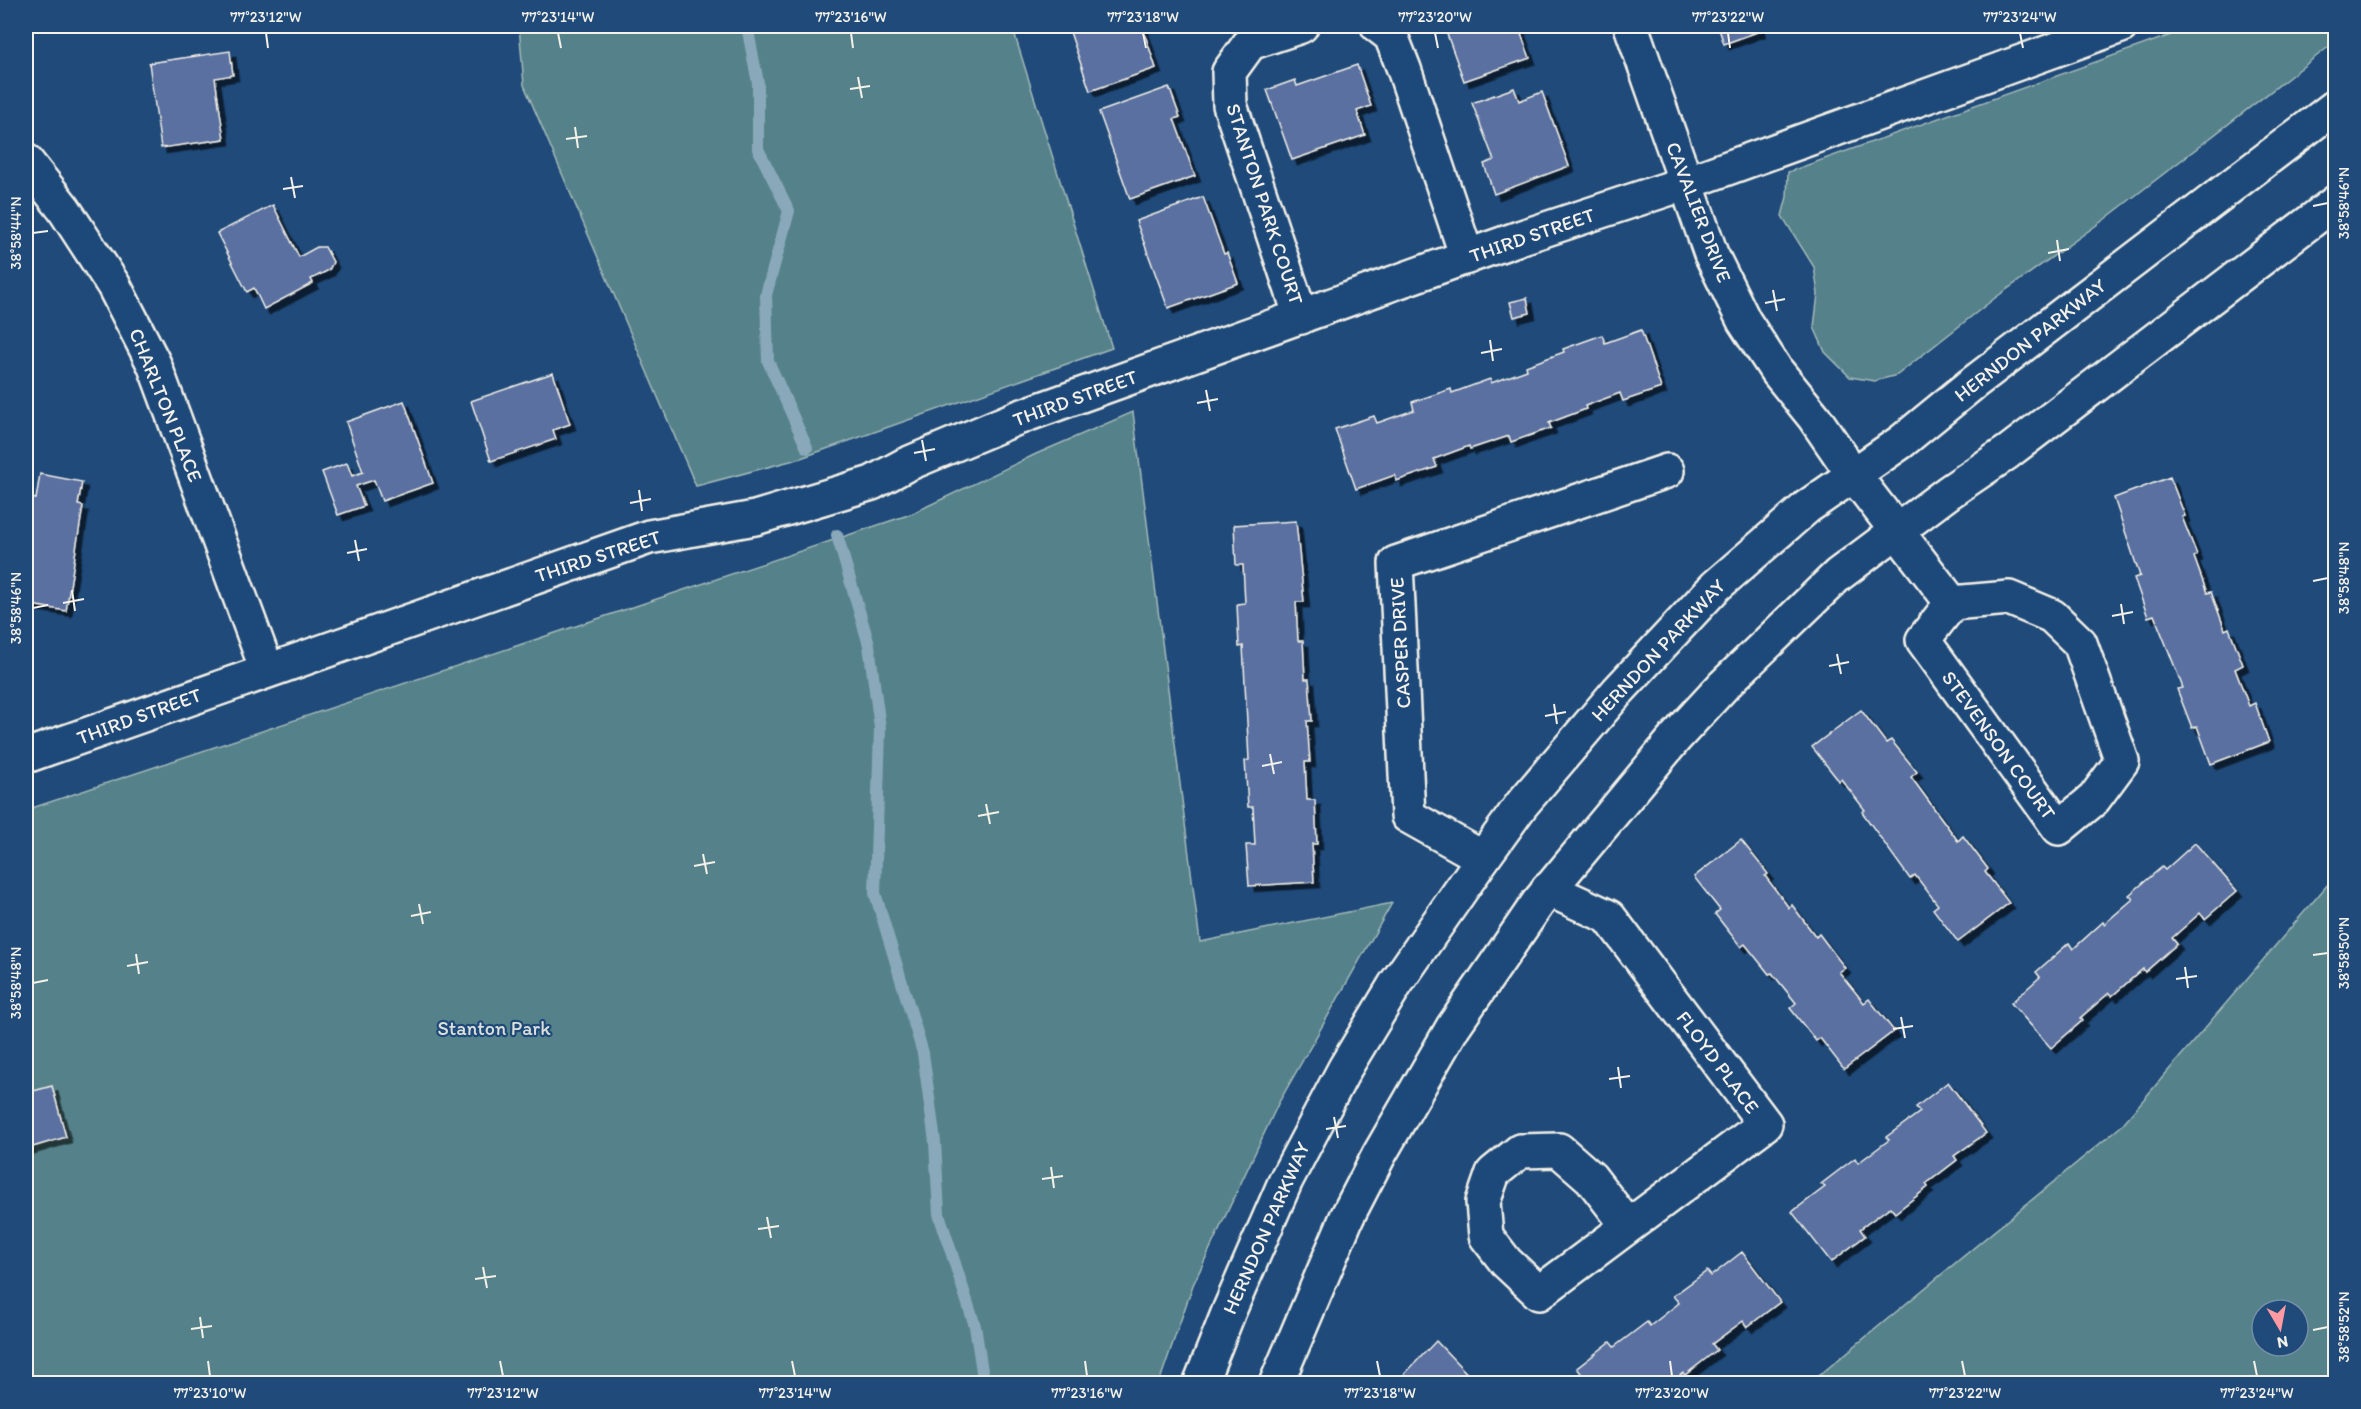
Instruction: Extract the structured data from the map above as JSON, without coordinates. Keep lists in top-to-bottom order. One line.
{"streets":{"street":["STANTON PARK COURT","CAVALIER DRIVE","THIRD STREET","HERNDON PARKWAY","CHARLTON PLACE","CASPER DRIVE","STEVENSON COURT","FLOYD PLACE"]},"crossings":[["STANTON PARK COURT","THIRD STREET"],["CAVALIER DRIVE","THIRD STREET"],["CAVALIER DRIVE","HERNDON PARKWAY"],["THIRD STREET","CHARLTON PLACE"],["HERNDON PARKWAY","CASPER DRIVE"]],"parks":["Stanton Park"],"north":"bottom","coordinates":["77°23'12\"W","77°23'14\"W","77°23'16\"W","77°23'18\"W","77°23'20\"W","77°23'22\"W","77°23'24\"W","38°58'46\"N","38°58'44\"N","38°58'48\"N","38°58'50\"N","38°58'52\"N","77°23'10\"W"]}
